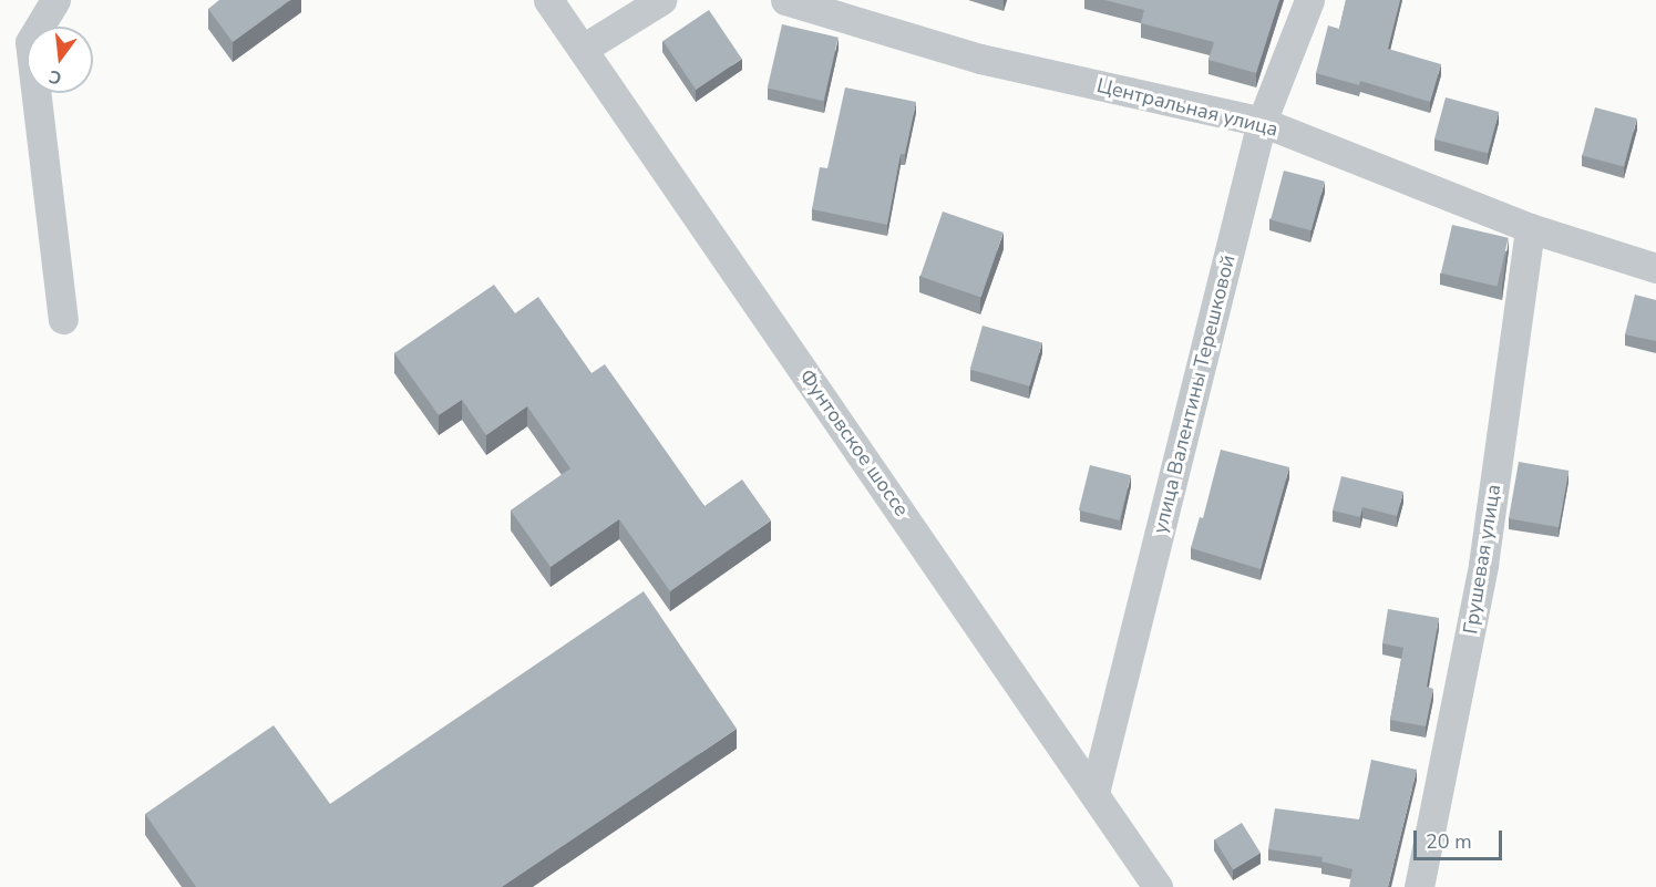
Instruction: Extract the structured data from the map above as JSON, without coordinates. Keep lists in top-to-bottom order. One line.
{"streets":{"street":["Центральная улица","улица Валентины Терешковой","Фунтовское шоссе","Грушевая улица"]},"crossings":[["Центральная улица","улица Валентины Терешковой"],["Центральная улица","Грушевая улица"],["улица Валентины Терешковой","Фунтовское шоссе"]],"scale_bar":"20 m","north":"bottom"}
